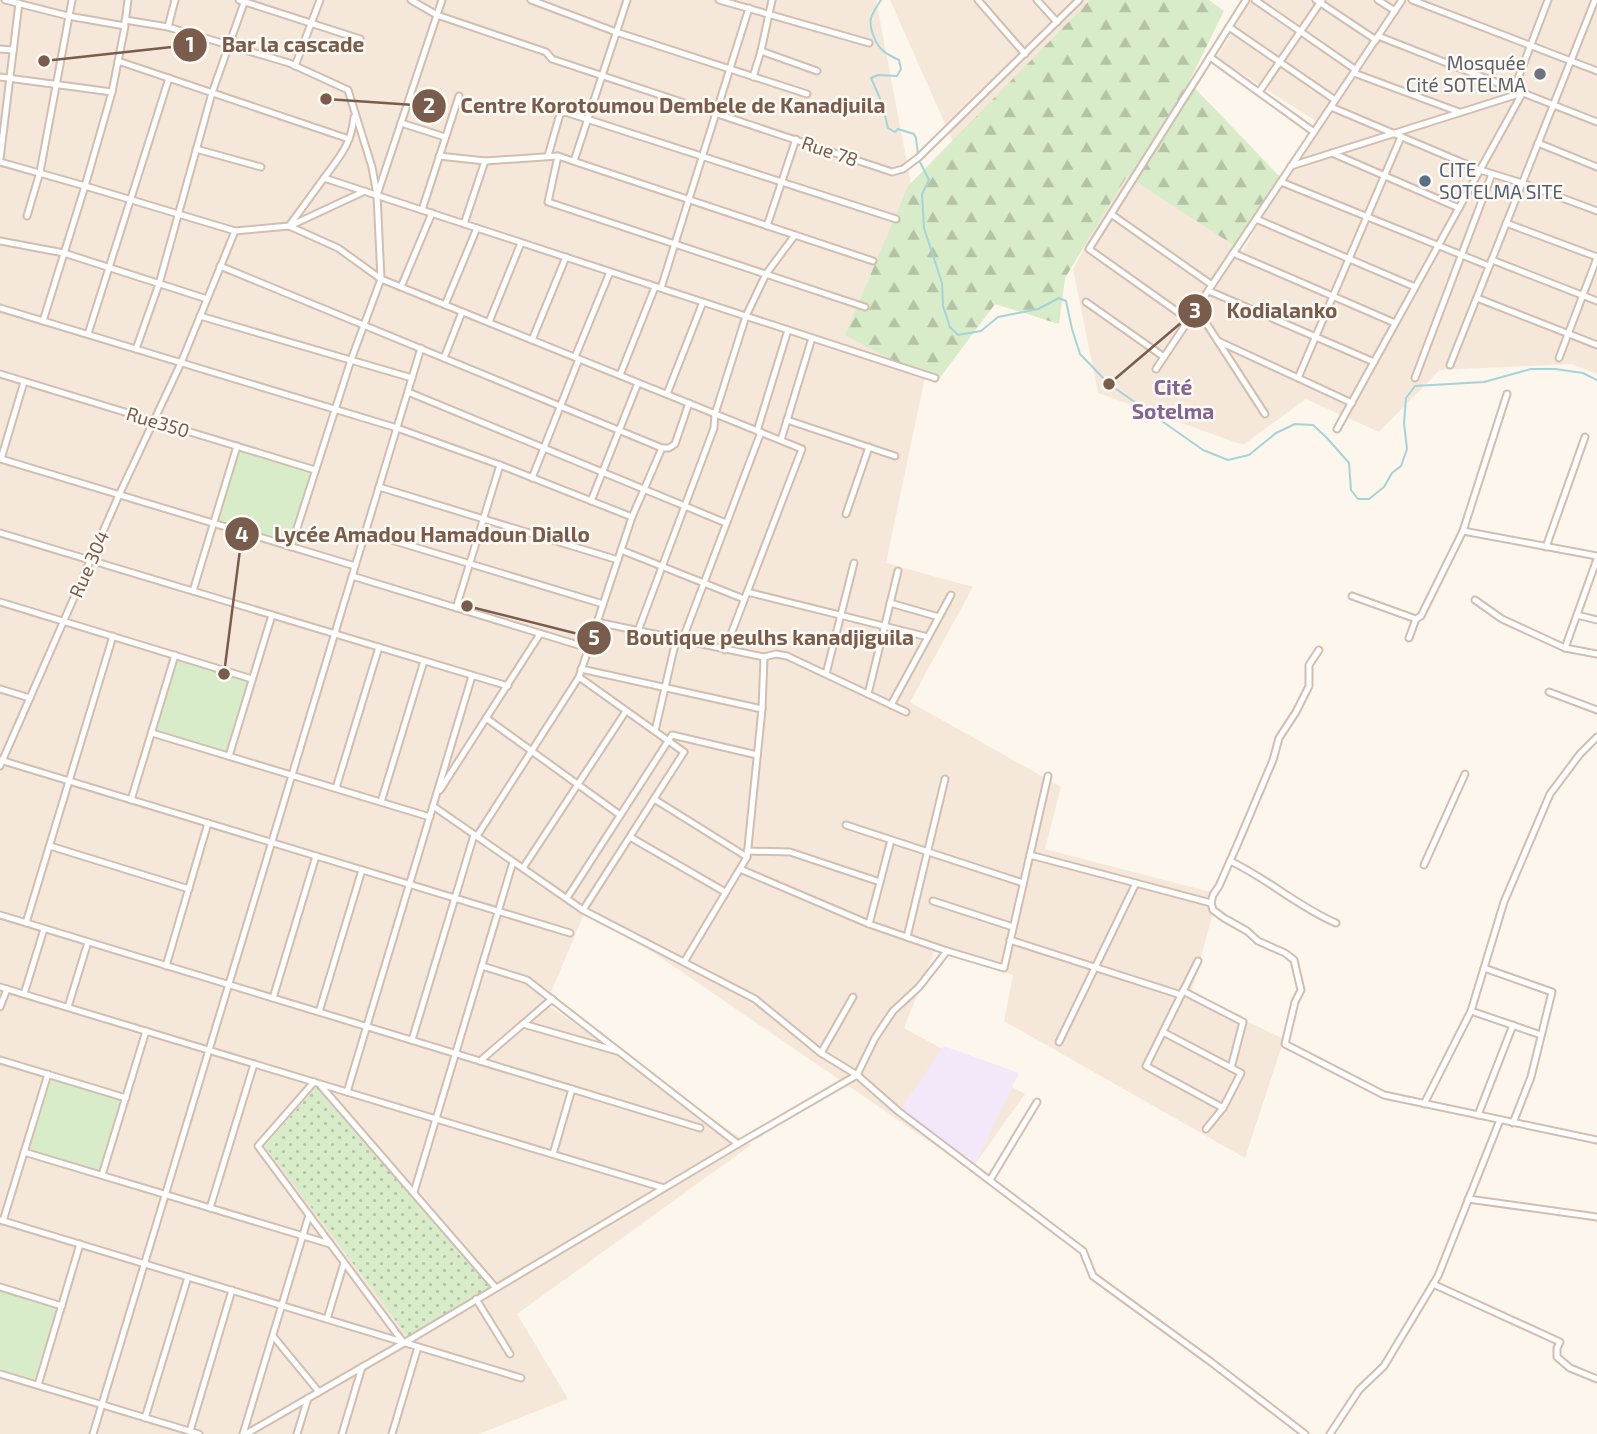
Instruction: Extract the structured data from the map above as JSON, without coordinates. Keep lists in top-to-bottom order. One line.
{"streets":{"street":["Rue 78","Rue350","Rue 304"]},"crossings":[["Rue350","Rue 304"]],"districts":["Cité Sotelma"],"places":["Bar la cascade","Mosquée Cité SOTELMA","Centre Korotoumou Dembele de Kanadjuila","CITE SOTELMA SITE","Kodialanko","Boutique peulhs kanadjiguila","Lycée Amadou Hamadoun Diallo"]}
